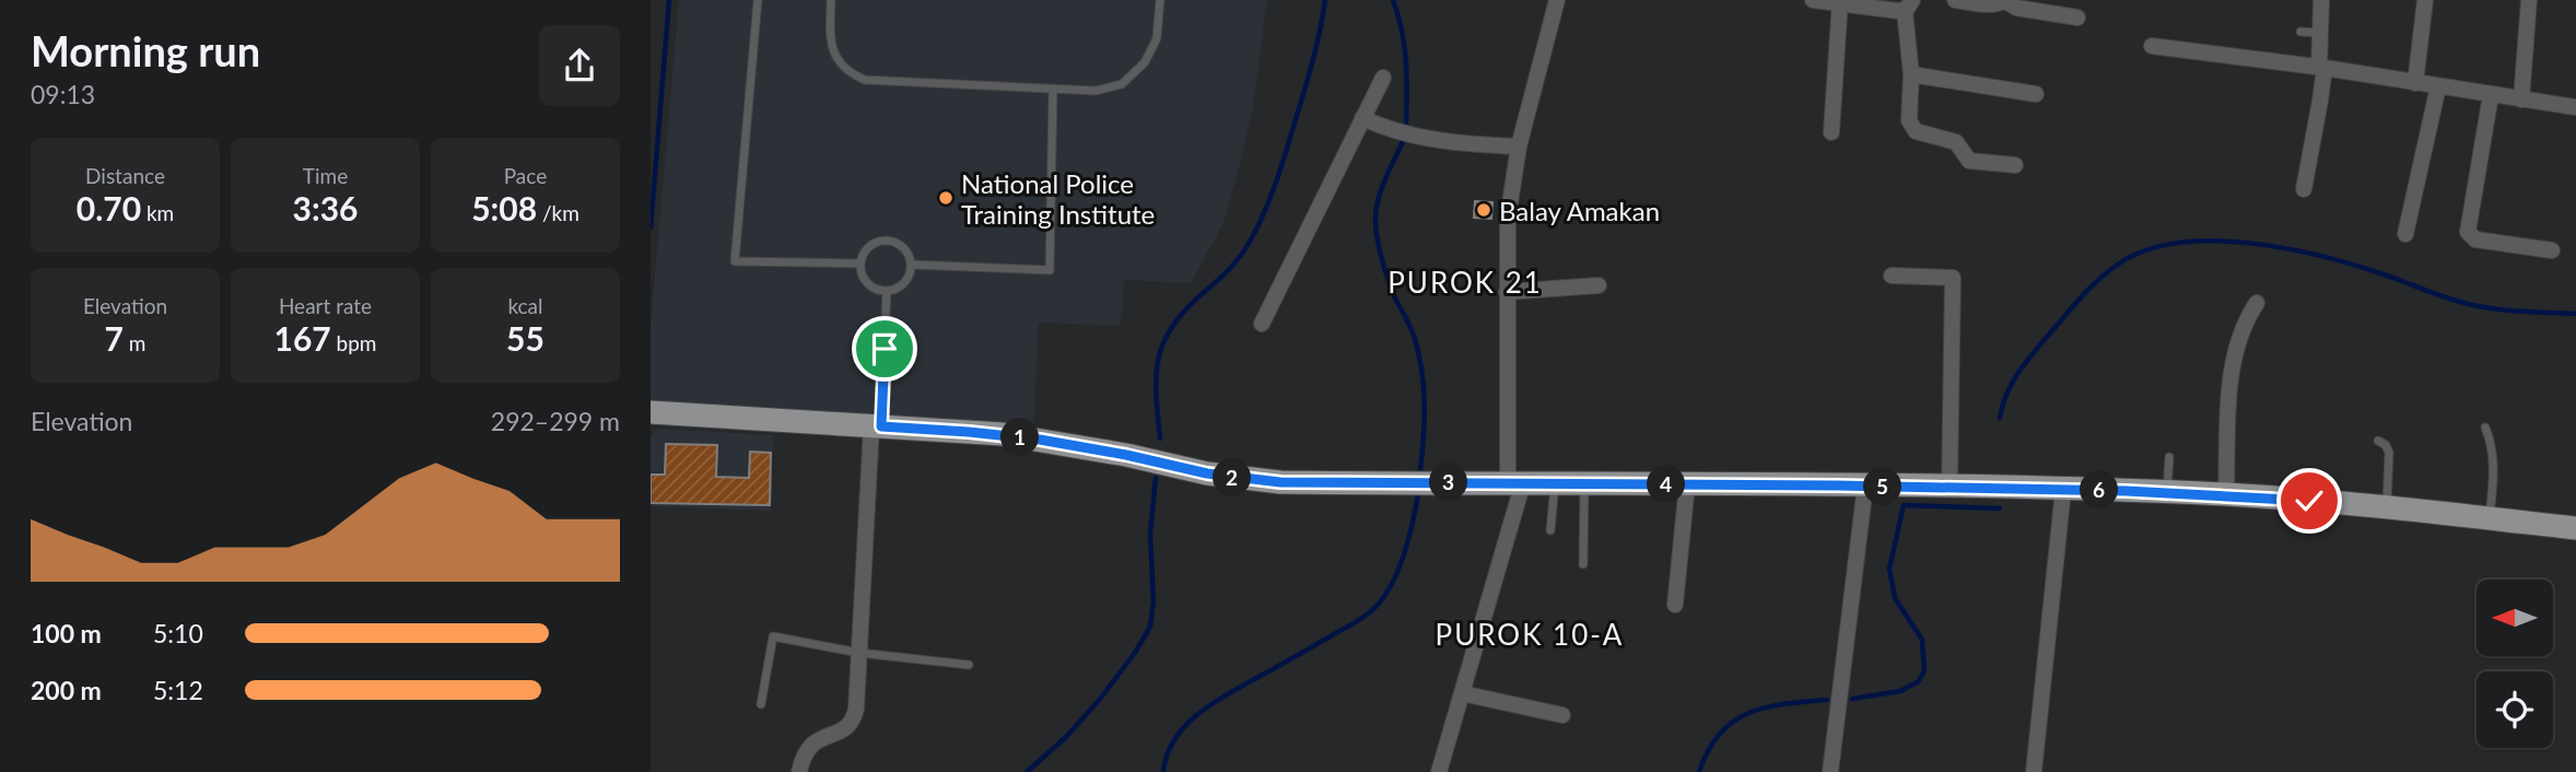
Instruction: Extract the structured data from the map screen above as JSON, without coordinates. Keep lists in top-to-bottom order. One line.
{"districts":["PUROK 21","PUROK 10-A"],"places":["National Police Training Institute","Balay Amakan"],"north":"left","page":{"heading":["Morning run","09:13"],"stats":[["Distance","0.70 km"],["Time","3:36"],["Pace","5:08 /km"],["Elevation","7 m"],["Heart rate","167 bpm"],["kcal","55"]],"chart":["Elevation","292–299 m"],"pins":["1","2","3","4","5","6"],"list":[{"name":"100 m","note":"5:10"},{"name":"200 m","note":"5:12"}]}}
